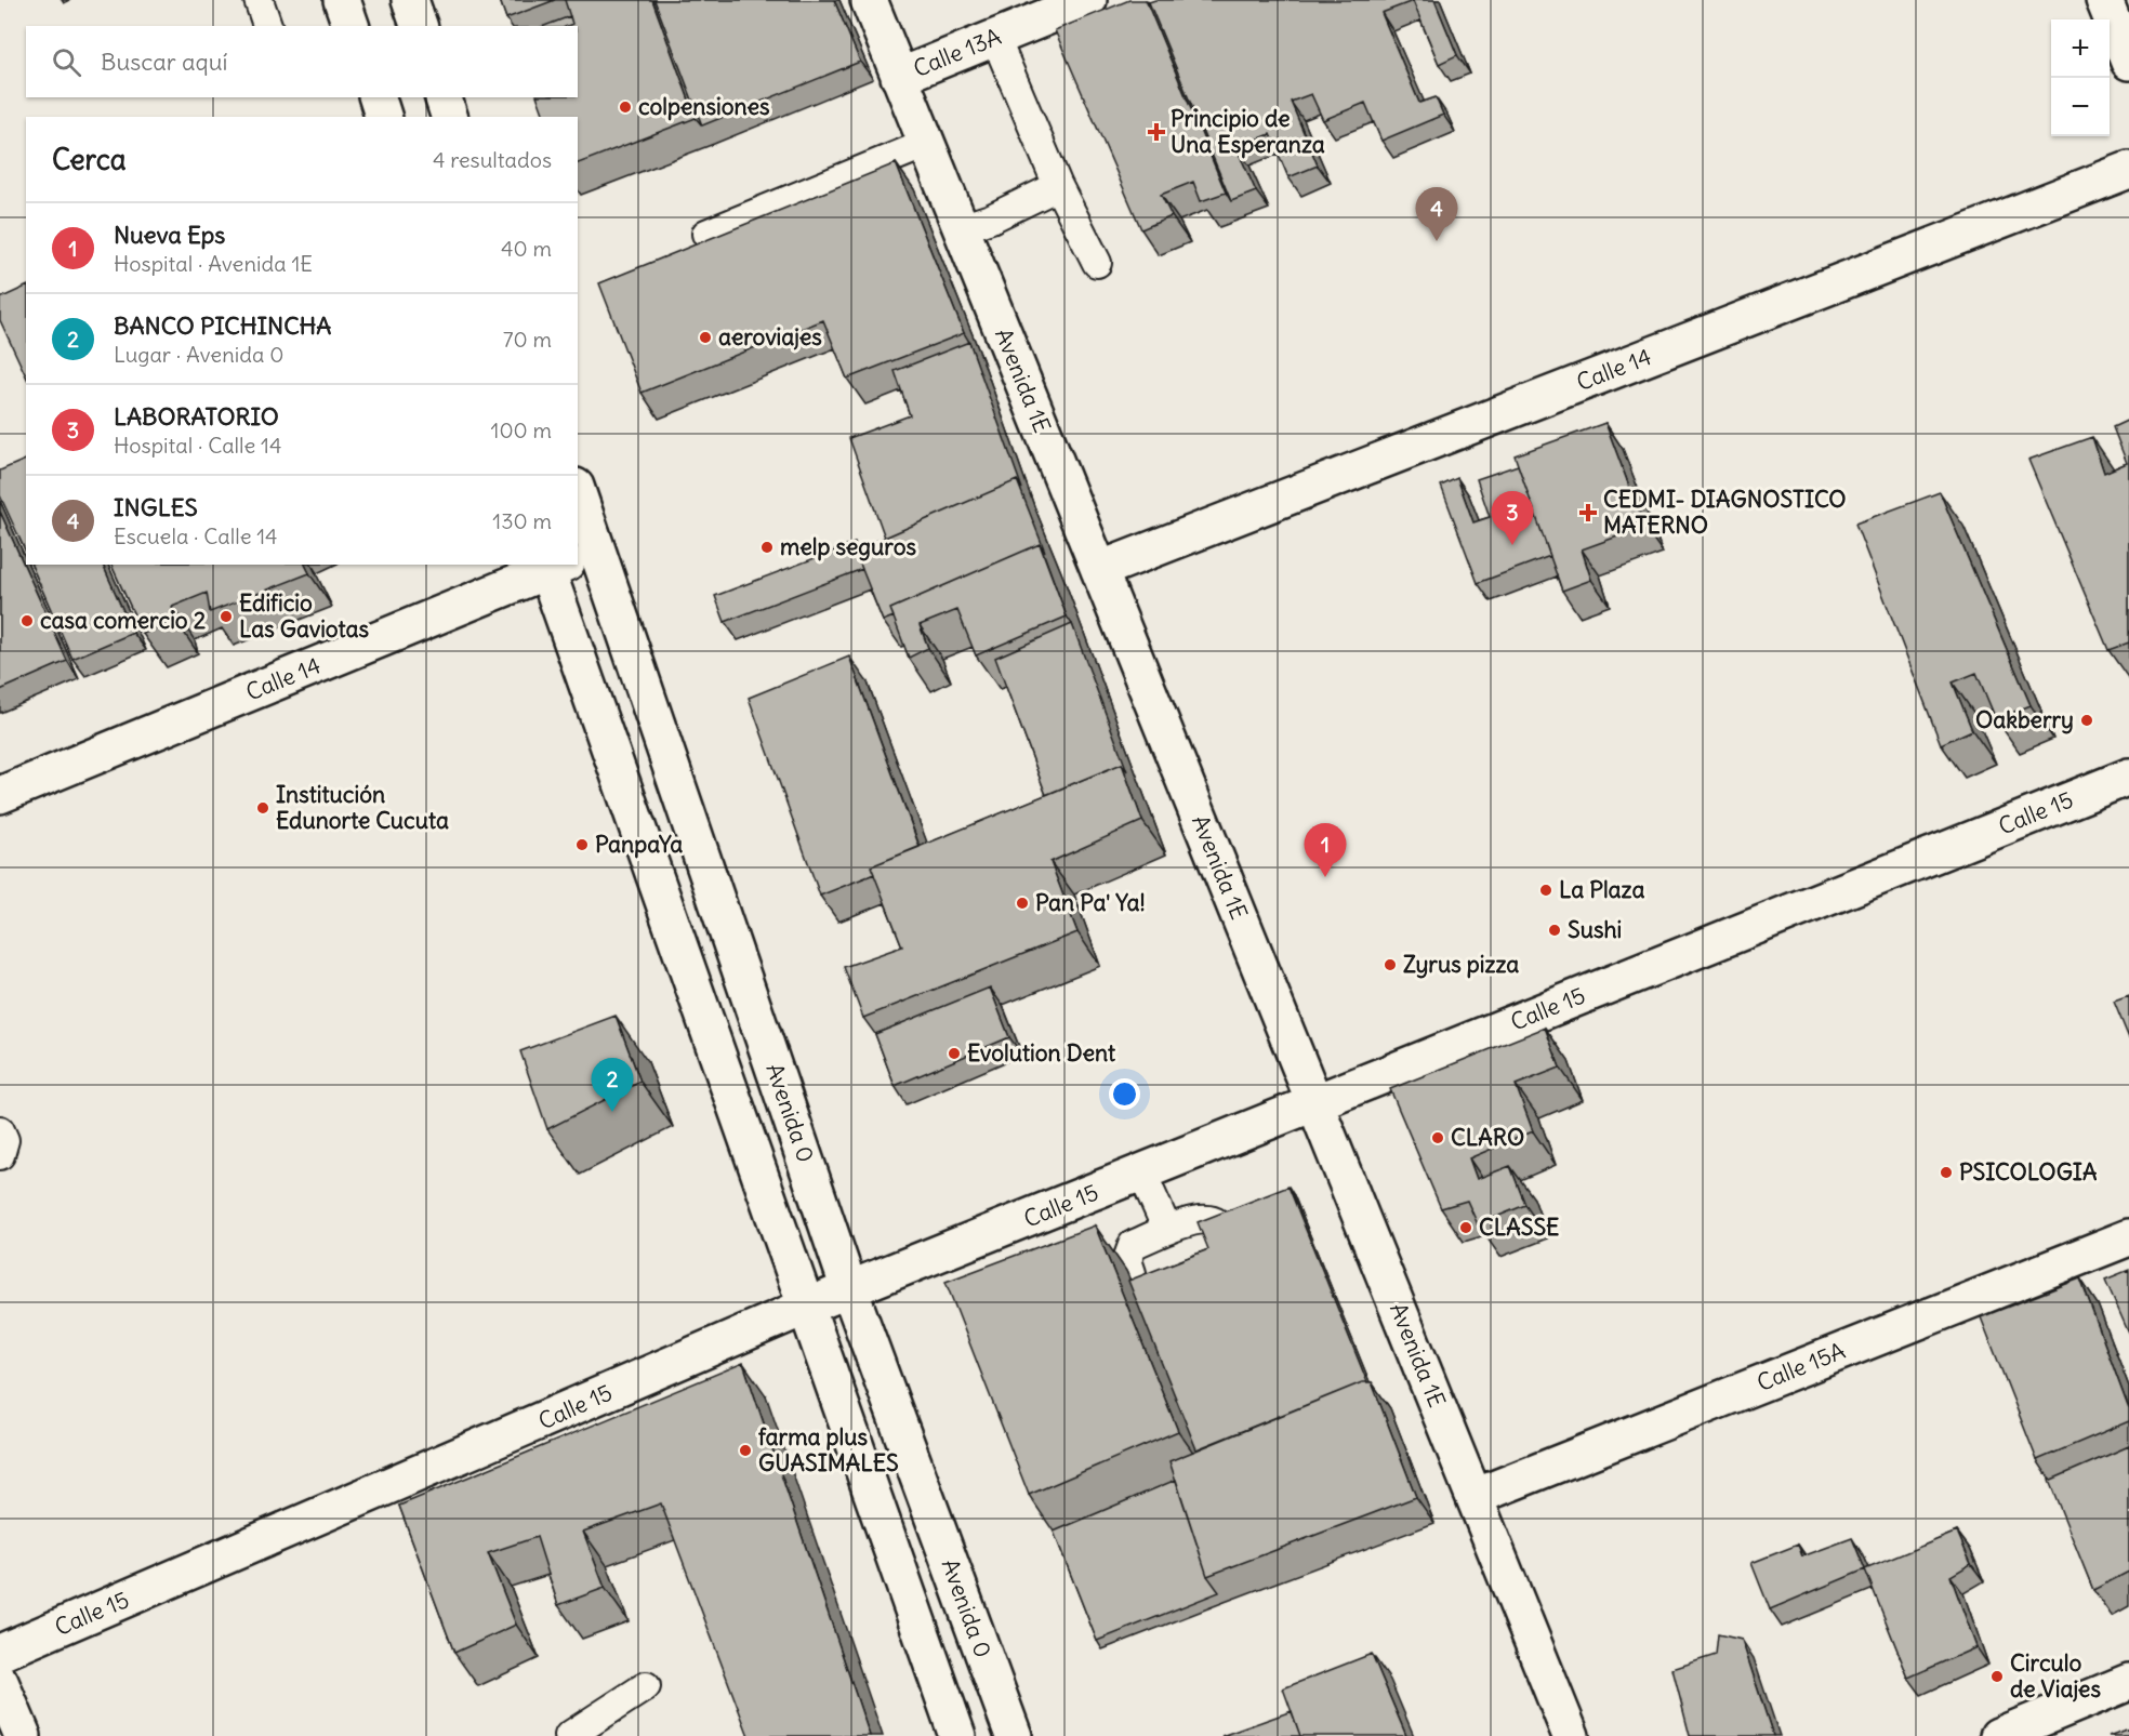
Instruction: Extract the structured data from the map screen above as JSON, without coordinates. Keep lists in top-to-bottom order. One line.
{"streets":{"street":["Calle 13A","Calle 14","Avenida 1E","Calle 15","Avenida 0","Calle 15A"]},"crossings":[["Calle 13A","Avenida 1E"],["Calle 14","Avenida 1E"],["Avenida 1E","Calle 15"],["Avenida 1E","Calle 15A"],["Calle 15","Avenida 0"]],"places":{"other":["colpensiones","aeroviajes","melp seguros","Edificio Las Gaviotas","casa comercio 2","Oakberry","Institución Edunorte Cucuta","PanpaYa","La Plaza","Pan Pa' Ya!","Sushi","Zyrus pizza","Evolution Dent","CLARO","PSICOLOGIA","CLASSE","farma plus GUASIMALES","Circulo de Viajes"],"health":["Principio de Una Esperanza","CEDMI- DIAGNOSTICO MATERNO"]},"page":{"map_buttons":["+","−"],"search":"Buscar aquí","heading":["Cerca","4 resultados"],"pins":["4","3","1","2"],"list":[{"mark":"1","name":"Nueva Eps","note":"Hospital · Avenida 1E","value":"40 m"},{"mark":"2","name":"BANCO PICHINCHA","note":"Lugar · Avenida 0","value":"70 m"},{"mark":"3","name":"LABORATORIO","note":"Hospital · Calle 14","value":"100 m"},{"mark":"4","name":"INGLES","note":"Escuela · Calle 14","value":"130 m"}]}}
